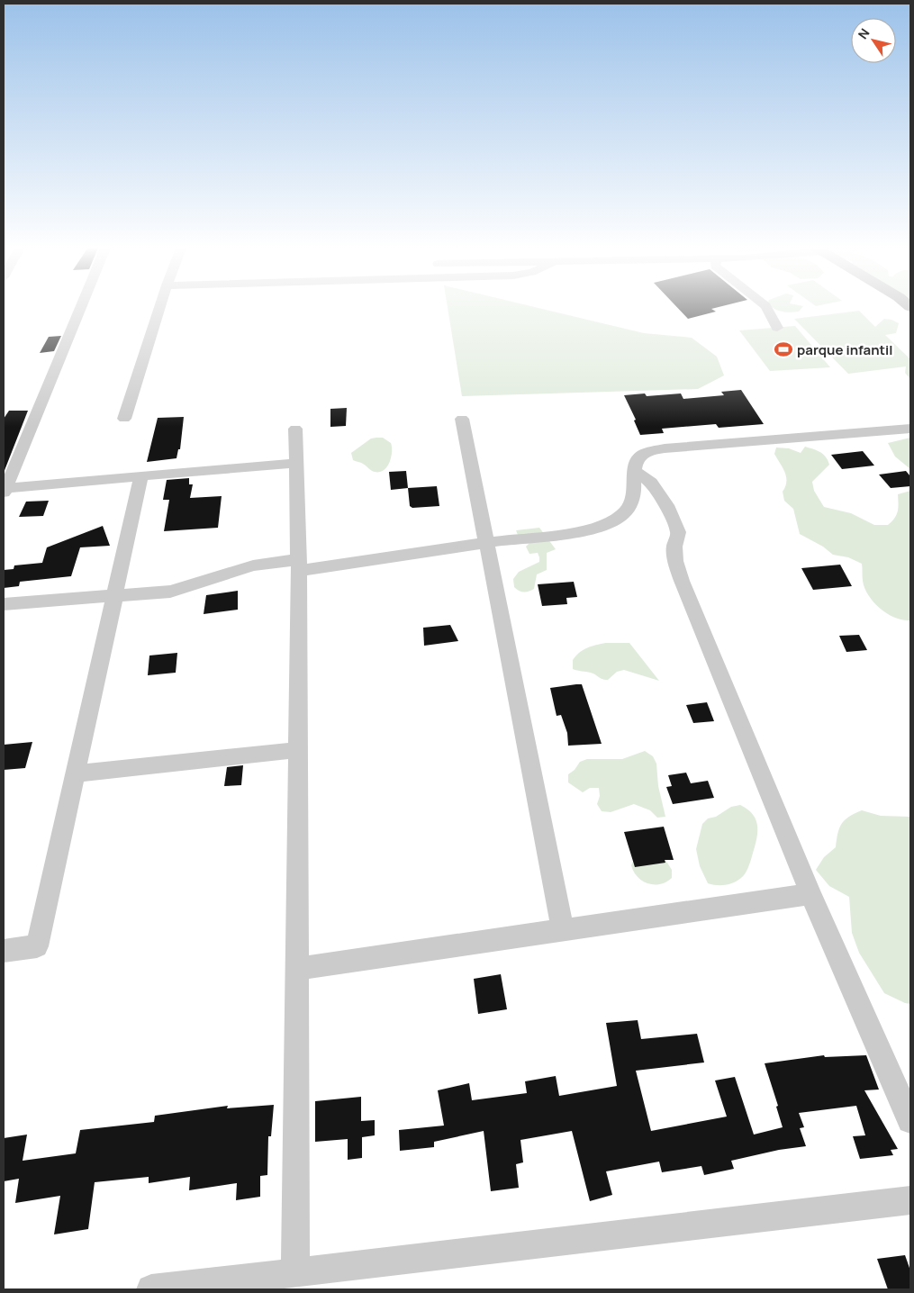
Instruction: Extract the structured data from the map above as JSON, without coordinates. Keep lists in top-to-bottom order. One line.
{"places":{"sports":["parque infantil"]},"north":"top left"}
